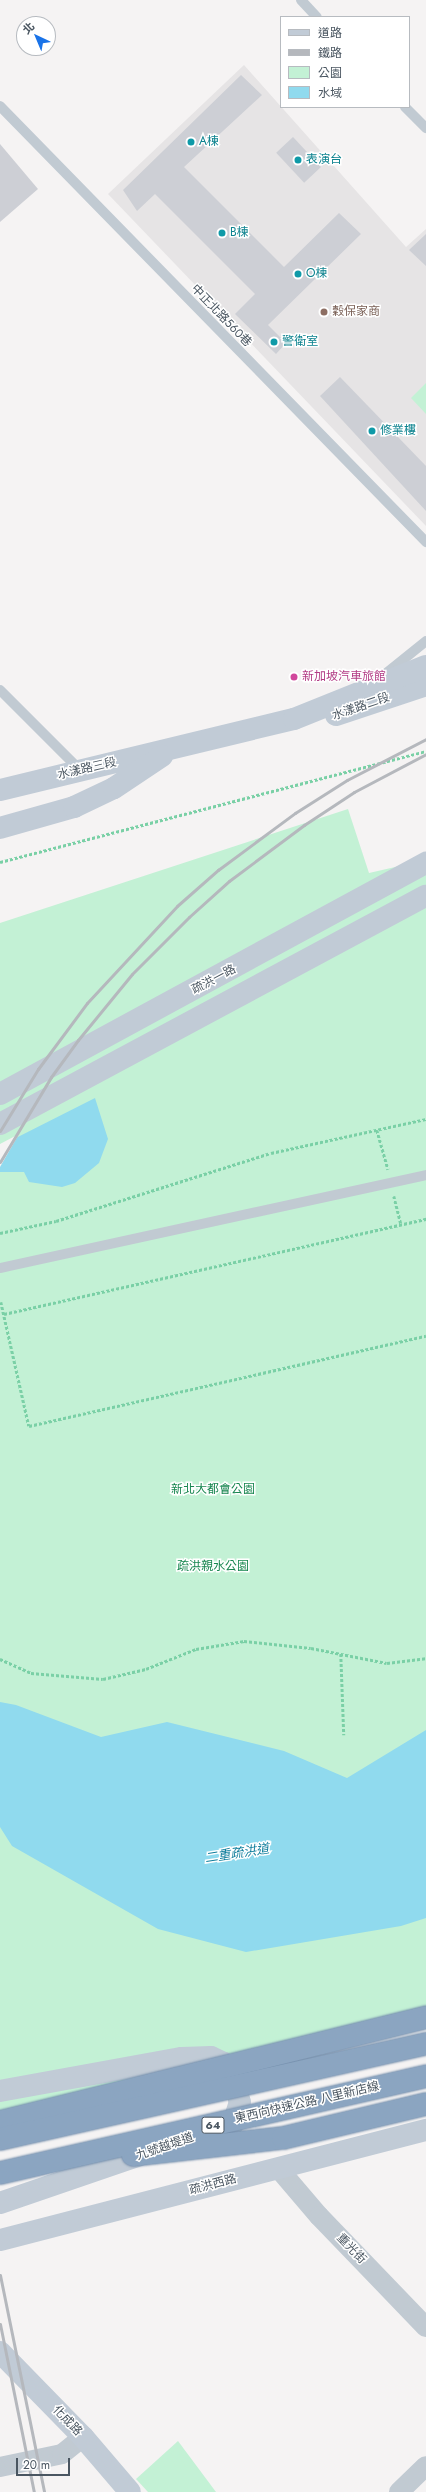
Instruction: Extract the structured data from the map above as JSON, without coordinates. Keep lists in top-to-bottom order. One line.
{"streets":{"highway":["東西向快速公路 八里新店線","64"],"street":["水漾路二段","水漾路三段","疏洪一路","九號越堤道","疏洪西路","重光街","化成路"],"lane":["中正北路560巷"]},"crossings":[["水漾路二段","水漾路三段"],["疏洪西路","重光街"]],"water":["二重疏洪道"],"parks":["新北大都會公園","疏洪親水公園"],"places":["A棟","表演台","B棟","O棟","穀保家商","警衛室","修業樓","新加坡汽車旅館"],"legend":["道路","鐵路","公園","水域"],"scale_bar":"20 m","north":"top left"}
